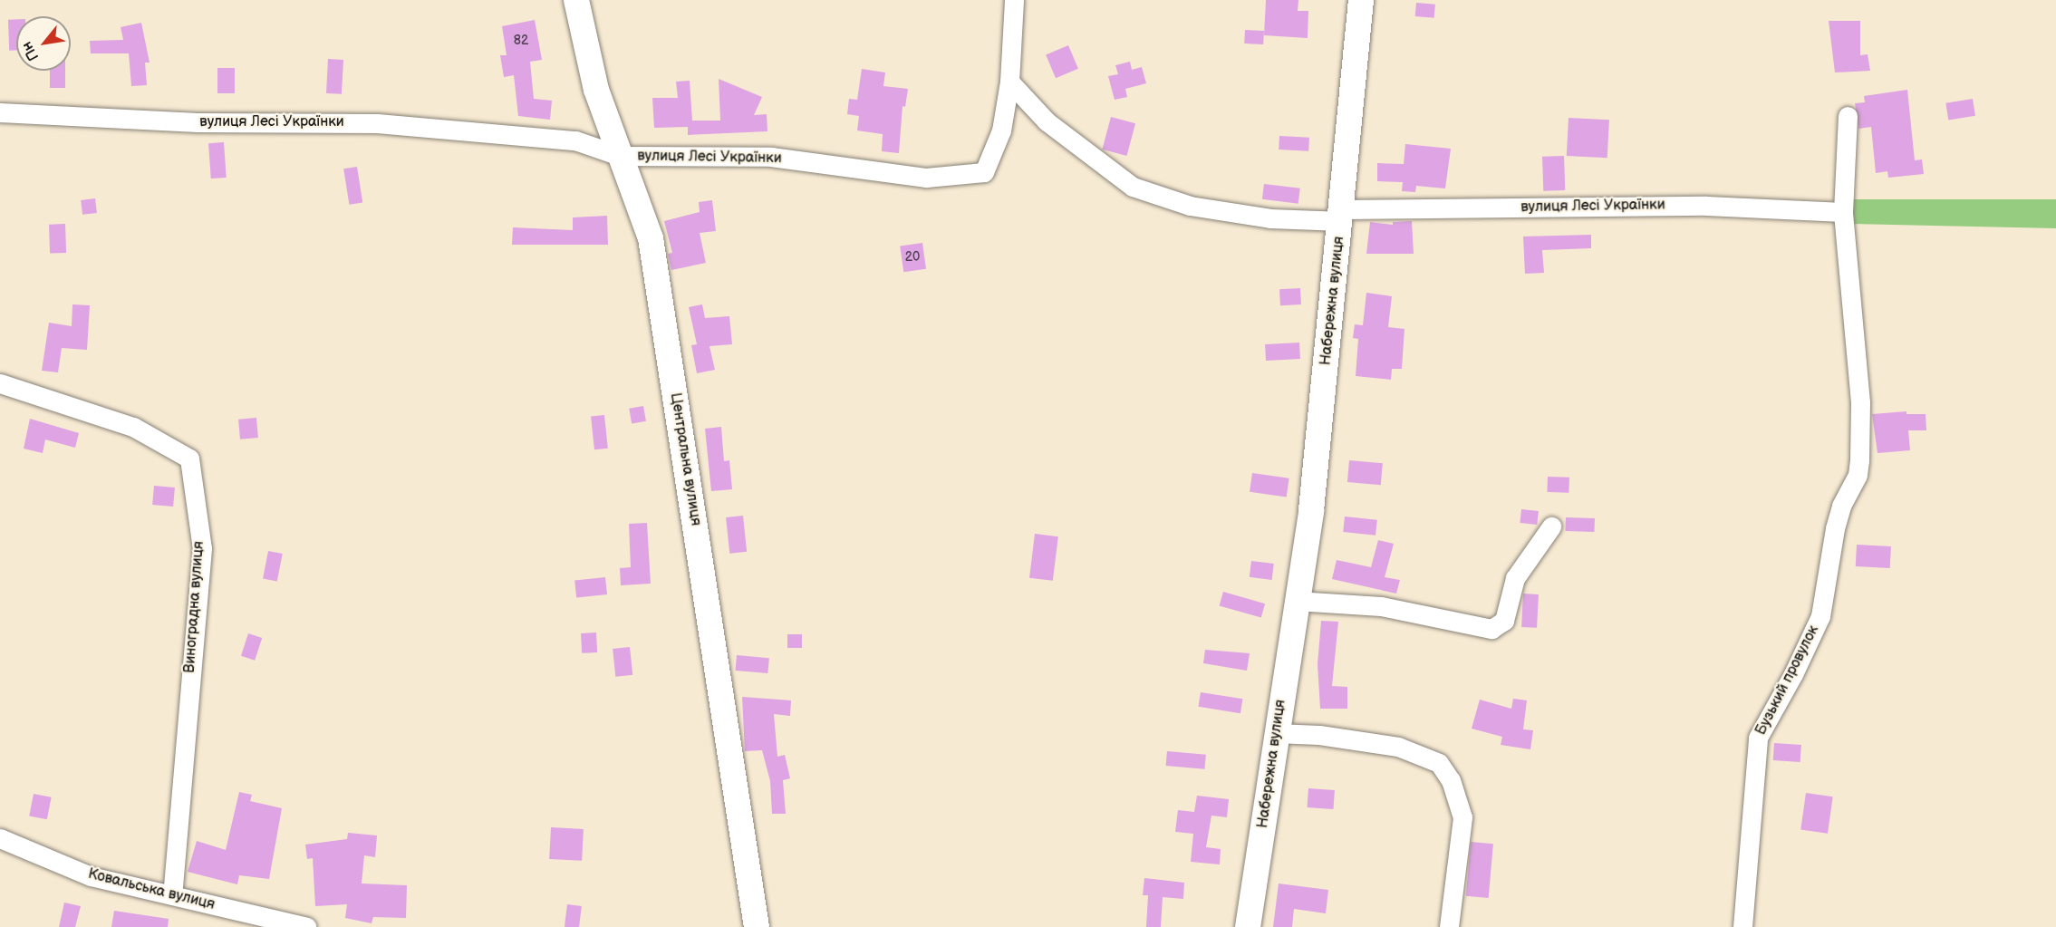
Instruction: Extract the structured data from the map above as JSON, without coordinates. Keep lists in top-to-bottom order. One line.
{"streets":{"street":["вулиця Лесі Українки","Набережна вулиця","Центральна вулиця","Виноградна вулиця","Бузький провулок","Ковальська вулиця"]},"crossings":[["вулиця Лесі Українки","Набережна вулиця"],["вулиця Лесі Українки","Центральна вулиця"],["вулиця Лесі Українки","Бузький провулок"],["Виноградна вулиця","Ковальська вулиця"]],"house_numbers":["82","20"],"north":"bottom left"}
